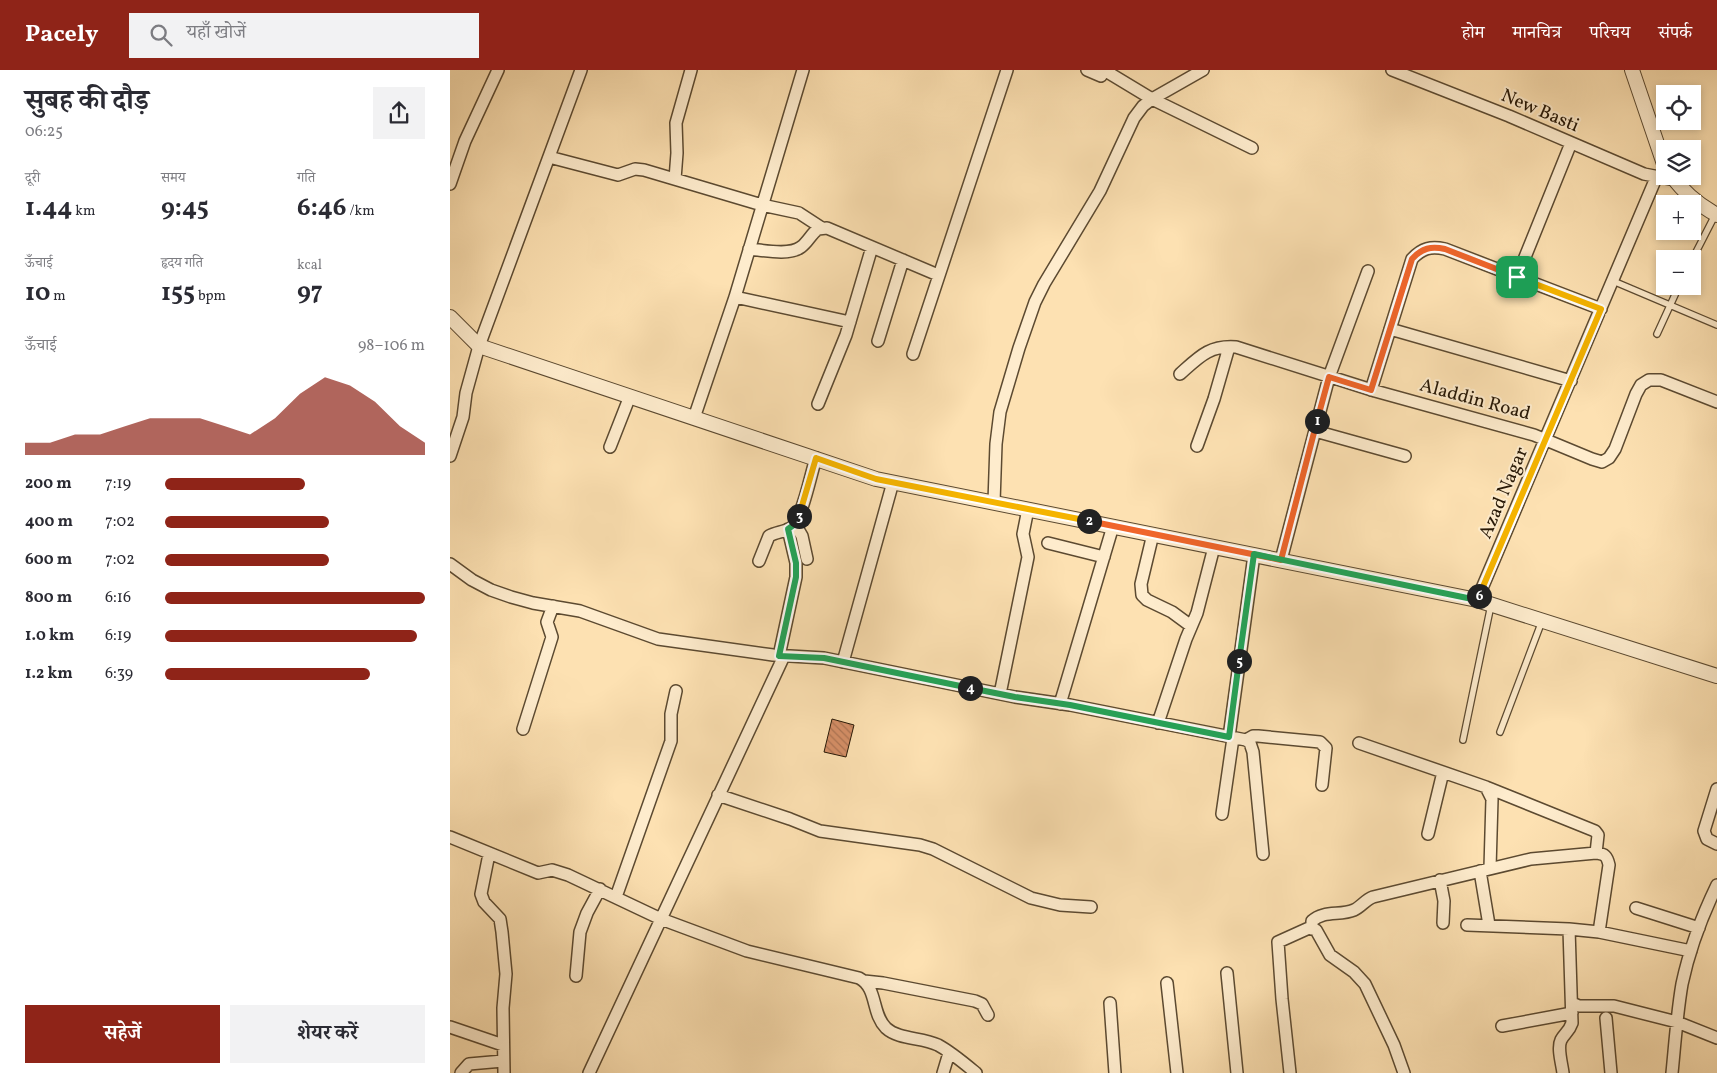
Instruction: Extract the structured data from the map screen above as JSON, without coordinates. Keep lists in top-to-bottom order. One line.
{"streets":{"street":["New Basti","Aladdin Road","Azad Nagar"]},"crossings":[["New Basti","Azad Nagar"],["Aladdin Road","Azad Nagar"]],"page":{"header":"Pacely","search":"यहाँ खोजें","nav":["होम","मानचित्र","परिचय","संपर्क"],"heading":["सुबह की दौड़","06:25"],"map_buttons":["+","−"],"stats":[["दूरी","1.44 km"],["समय","9:45"],["गति","6:46 /km"],["ऊँचाई","10 m"],["हृदय गति","155 bpm"],["kcal","97"]],"chart":["ऊँचाई","98–106 m"],"pins":["1","3","2","6","5","4"],"list":[{"name":"200 m","note":"7:19"},{"name":"400 m","note":"7:02"},{"name":"600 m","note":"7:02"},{"name":"800 m","note":"6:16"},{"name":"1.0 km","note":"6:19"},{"name":"1.2 km","note":"6:39"}],"buttons":["सहेजें","शेयर करें"]}}
